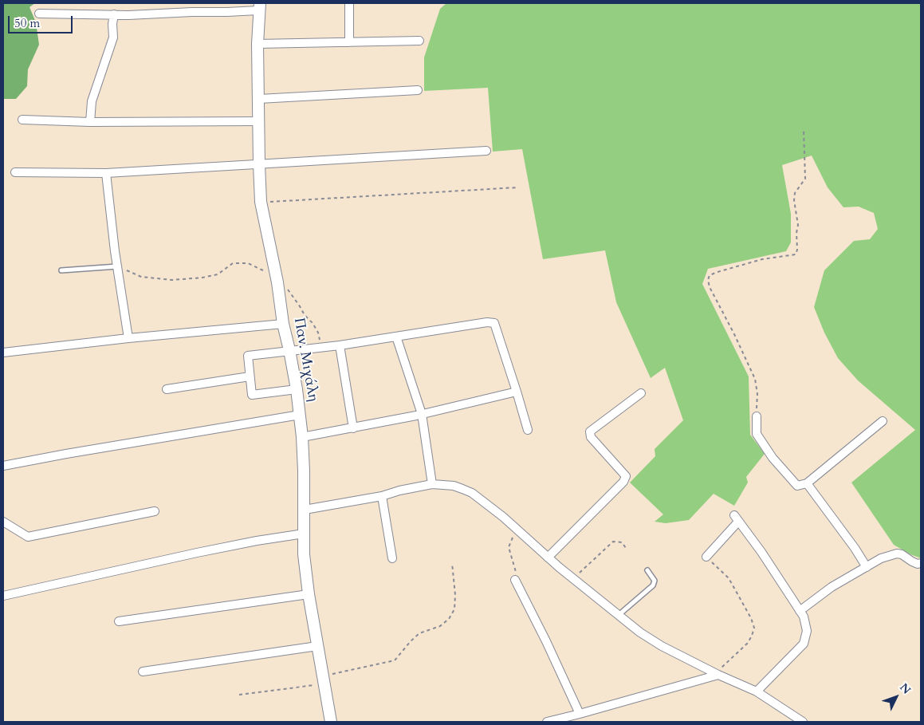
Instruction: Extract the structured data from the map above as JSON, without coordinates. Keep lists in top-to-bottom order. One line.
{"streets":{"street":["Παν. Μιχάλη"]},"scale_bar":"50 m","north":"top right"}
